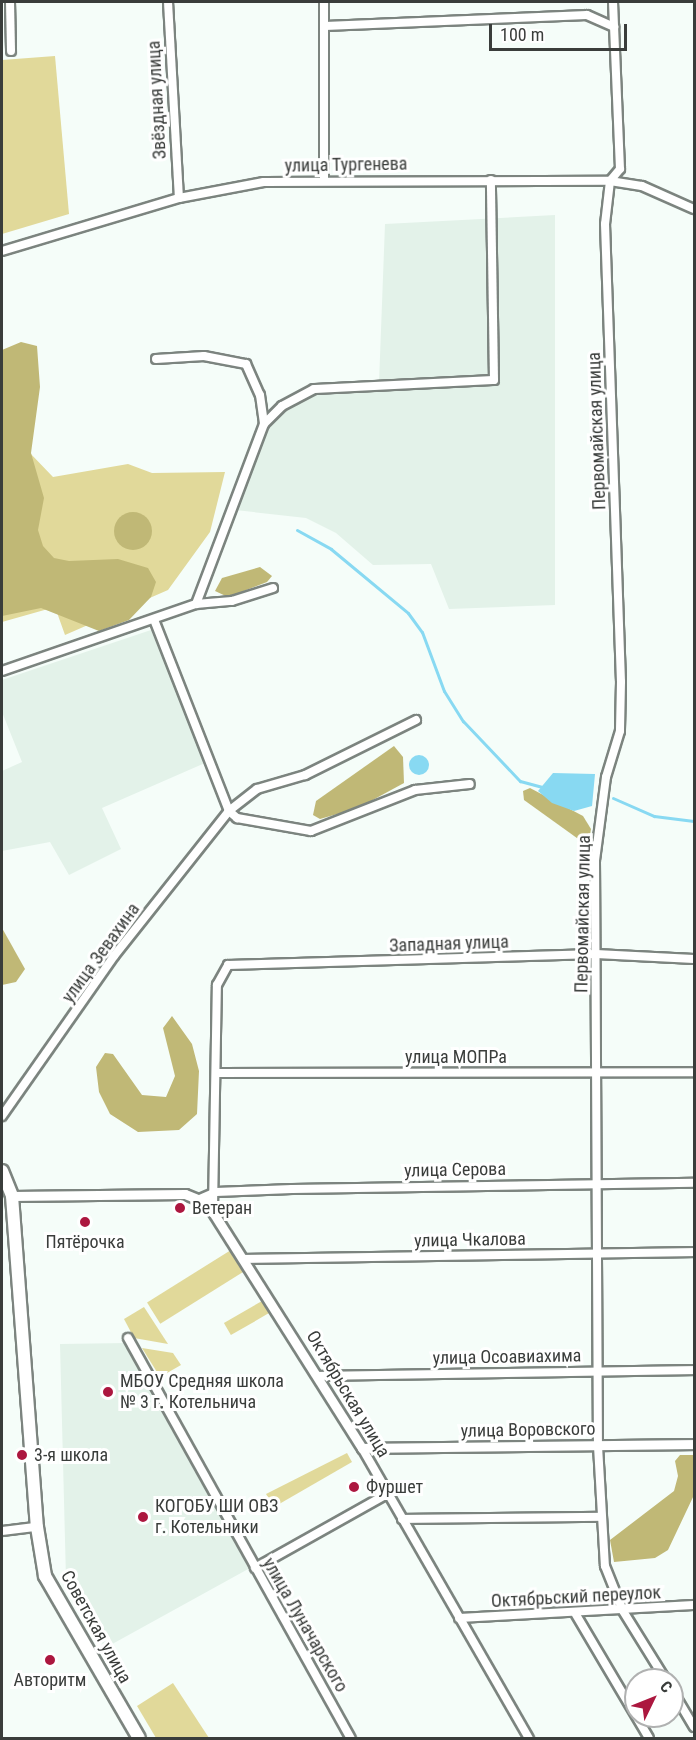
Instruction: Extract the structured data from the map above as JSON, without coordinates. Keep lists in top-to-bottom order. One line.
{"streets":{"main road":["Советская улица"],"street":["Звёздная улица","улица Тургенева","Первомайская улица","Западная улица","улица Зевахина","улица МОПРа","улица Серова","улица Чкалова","улица Осоавиахима","Октябрьская улица","улица Воровского","Октябрьский переулок","улица Луначарского"]},"crossings":[["Звёздная улица","улица Тургенева"],["улица Тургенева","Первомайская улица"],["Первомайская улица","Западная улица"],["Первомайская улица","улица МОПРа"],["Первомайская улица","улица Серова"],["Первомайская улица","улица Чкалова"],["Первомайская улица","улица Осоавиахима"],["Первомайская улица","улица Воровского"],["Первомайская улица","Октябрьский переулок"],["Западная улица","улица МОПРа"],["улица Чкалова","Октябрьская улица"],["улица Осоавиахима","Октябрьская улица"],["Октябрьская улица","улица Воровского"],["Октябрьская улица","Октябрьский переулок"]],"places":["Ветеран","Пятёрочка","МБОУ Средняя школа № 3 г. Котельнича","3-я школа","Фуршет","КОГОБУ ШИ ОВЗ г. Котельники","Авторитм"],"scale_bar":"100 m","north":"top right"}
